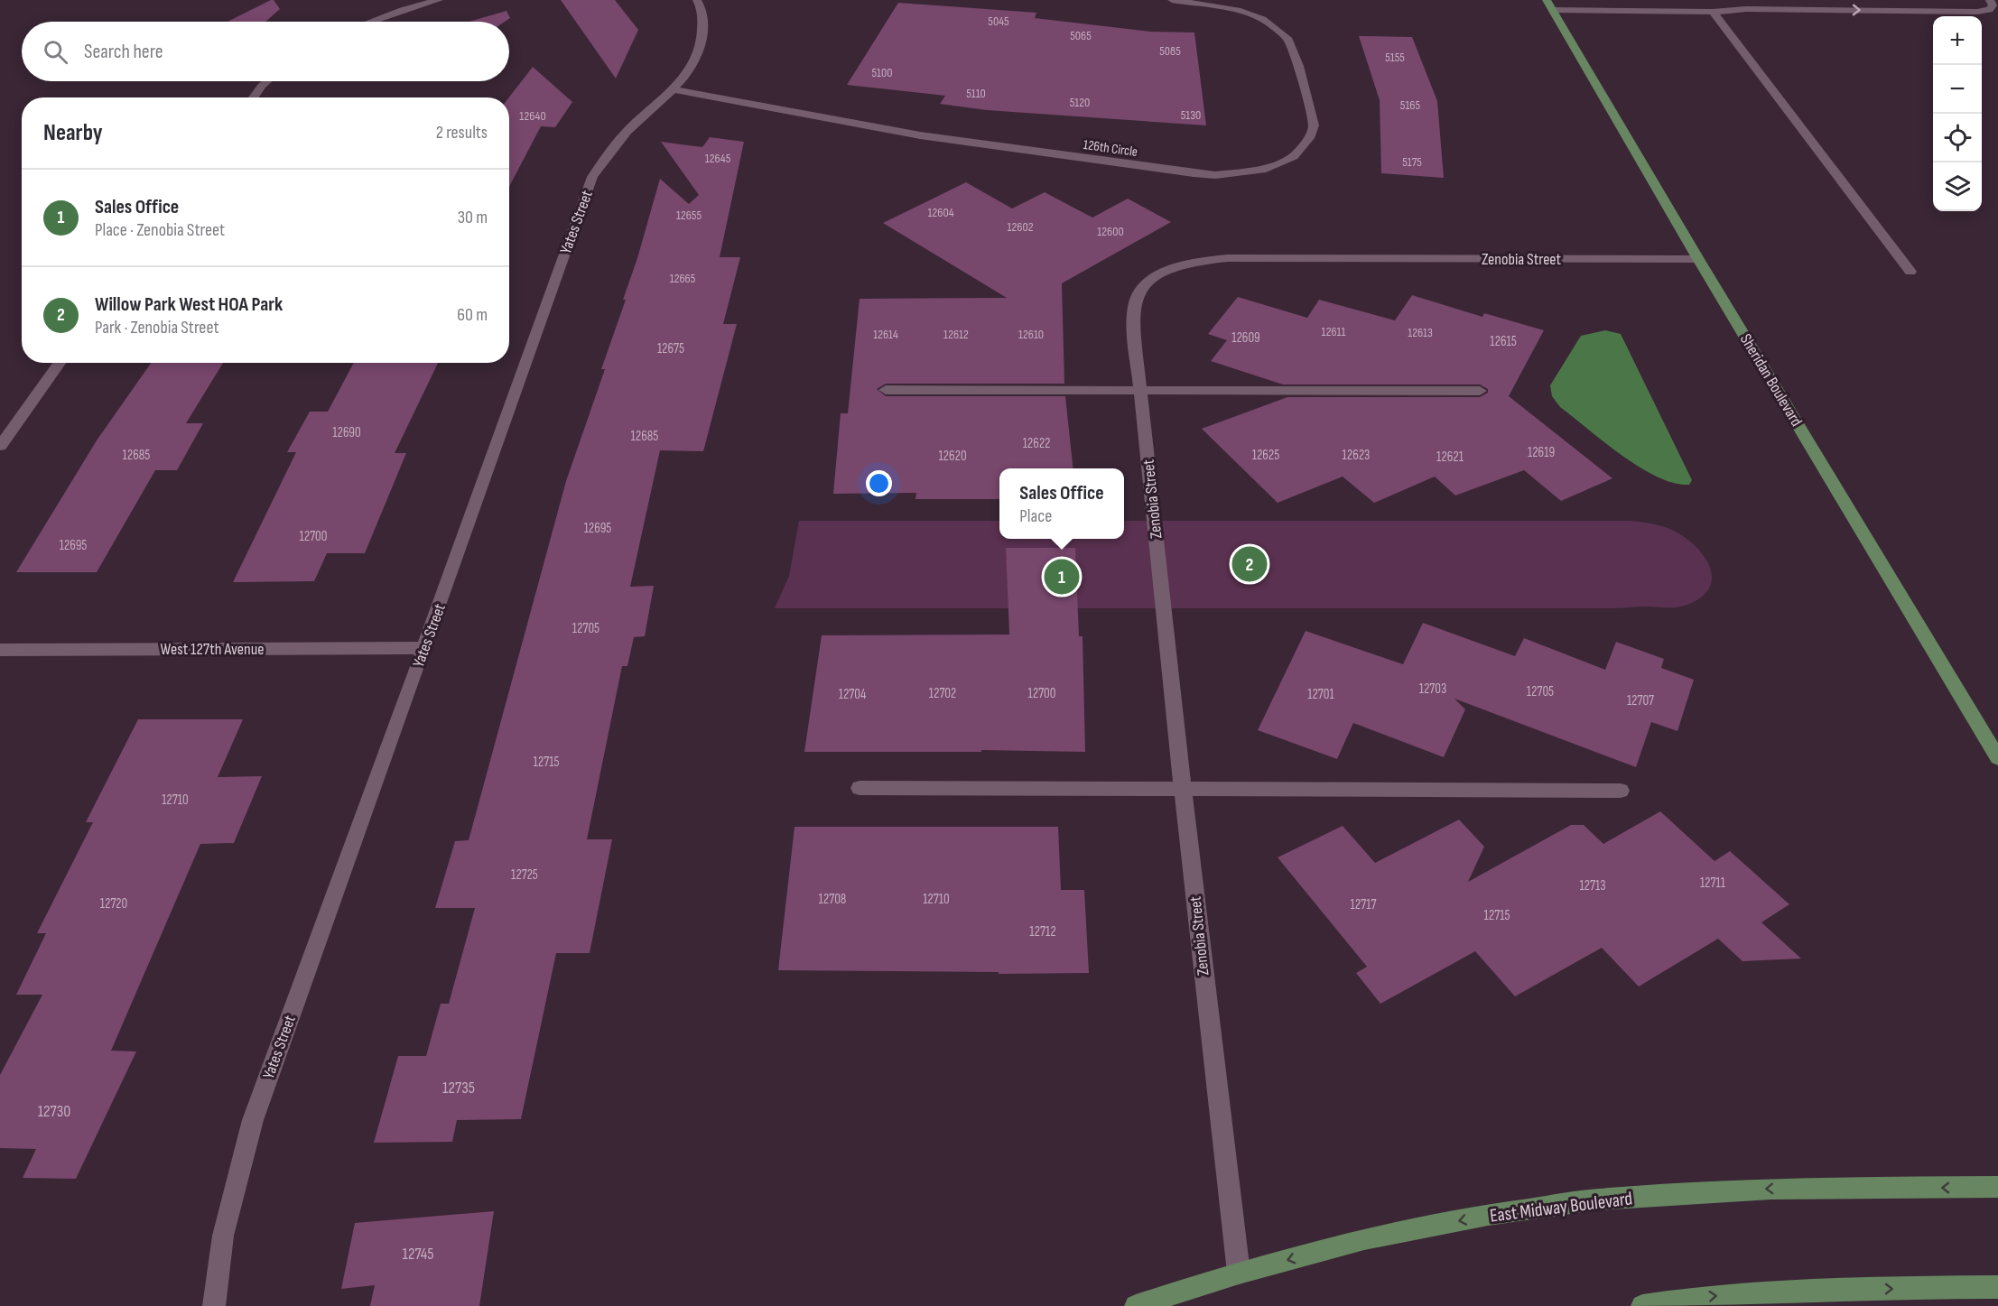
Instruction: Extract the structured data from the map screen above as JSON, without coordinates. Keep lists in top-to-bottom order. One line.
{"streets":{"main road":["Sheridan Boulevard","East Midway Boulevard"],"street":["126th Circle","Yates Street","Zenobia Street","West 127th Avenue"]},"crossings":[["126th Circle","Yates Street"],["Yates Street","West 127th Avenue"],["Zenobia Street","Sheridan Boulevard"],["Zenobia Street","East Midway Boulevard"]],"house_numbers":["5045","5065","5085","5155","5100","5110","5120","5165","5130","12640","12645","5175","12604","12655","12602","12600","12665","12611","12613","12614","12612","12610","12609","12615","12675","12690","12685","12622","12619","12685","12625","12623","12620","12621","12695","12700","12695","12705","12703","12705","12702","12700","12704","12701","12707","12715","12710","12725","12711","12713","12708","12710","12720","12717","12715","12712","12735","12730","12745"],"page":{"map_buttons":["+","−"],"search":"Search here","heading":["Nearby","2 results"],"list":[{"mark":"1","name":"Sales Office","note":"Place · Zenobia Street","value":"30 m"},{"mark":"2","name":"Willow Park West HOA Park","note":"Park · Zenobia Street","value":"60 m"}],"popup":["Sales Office","Place"],"pins":["2","1"]}}
